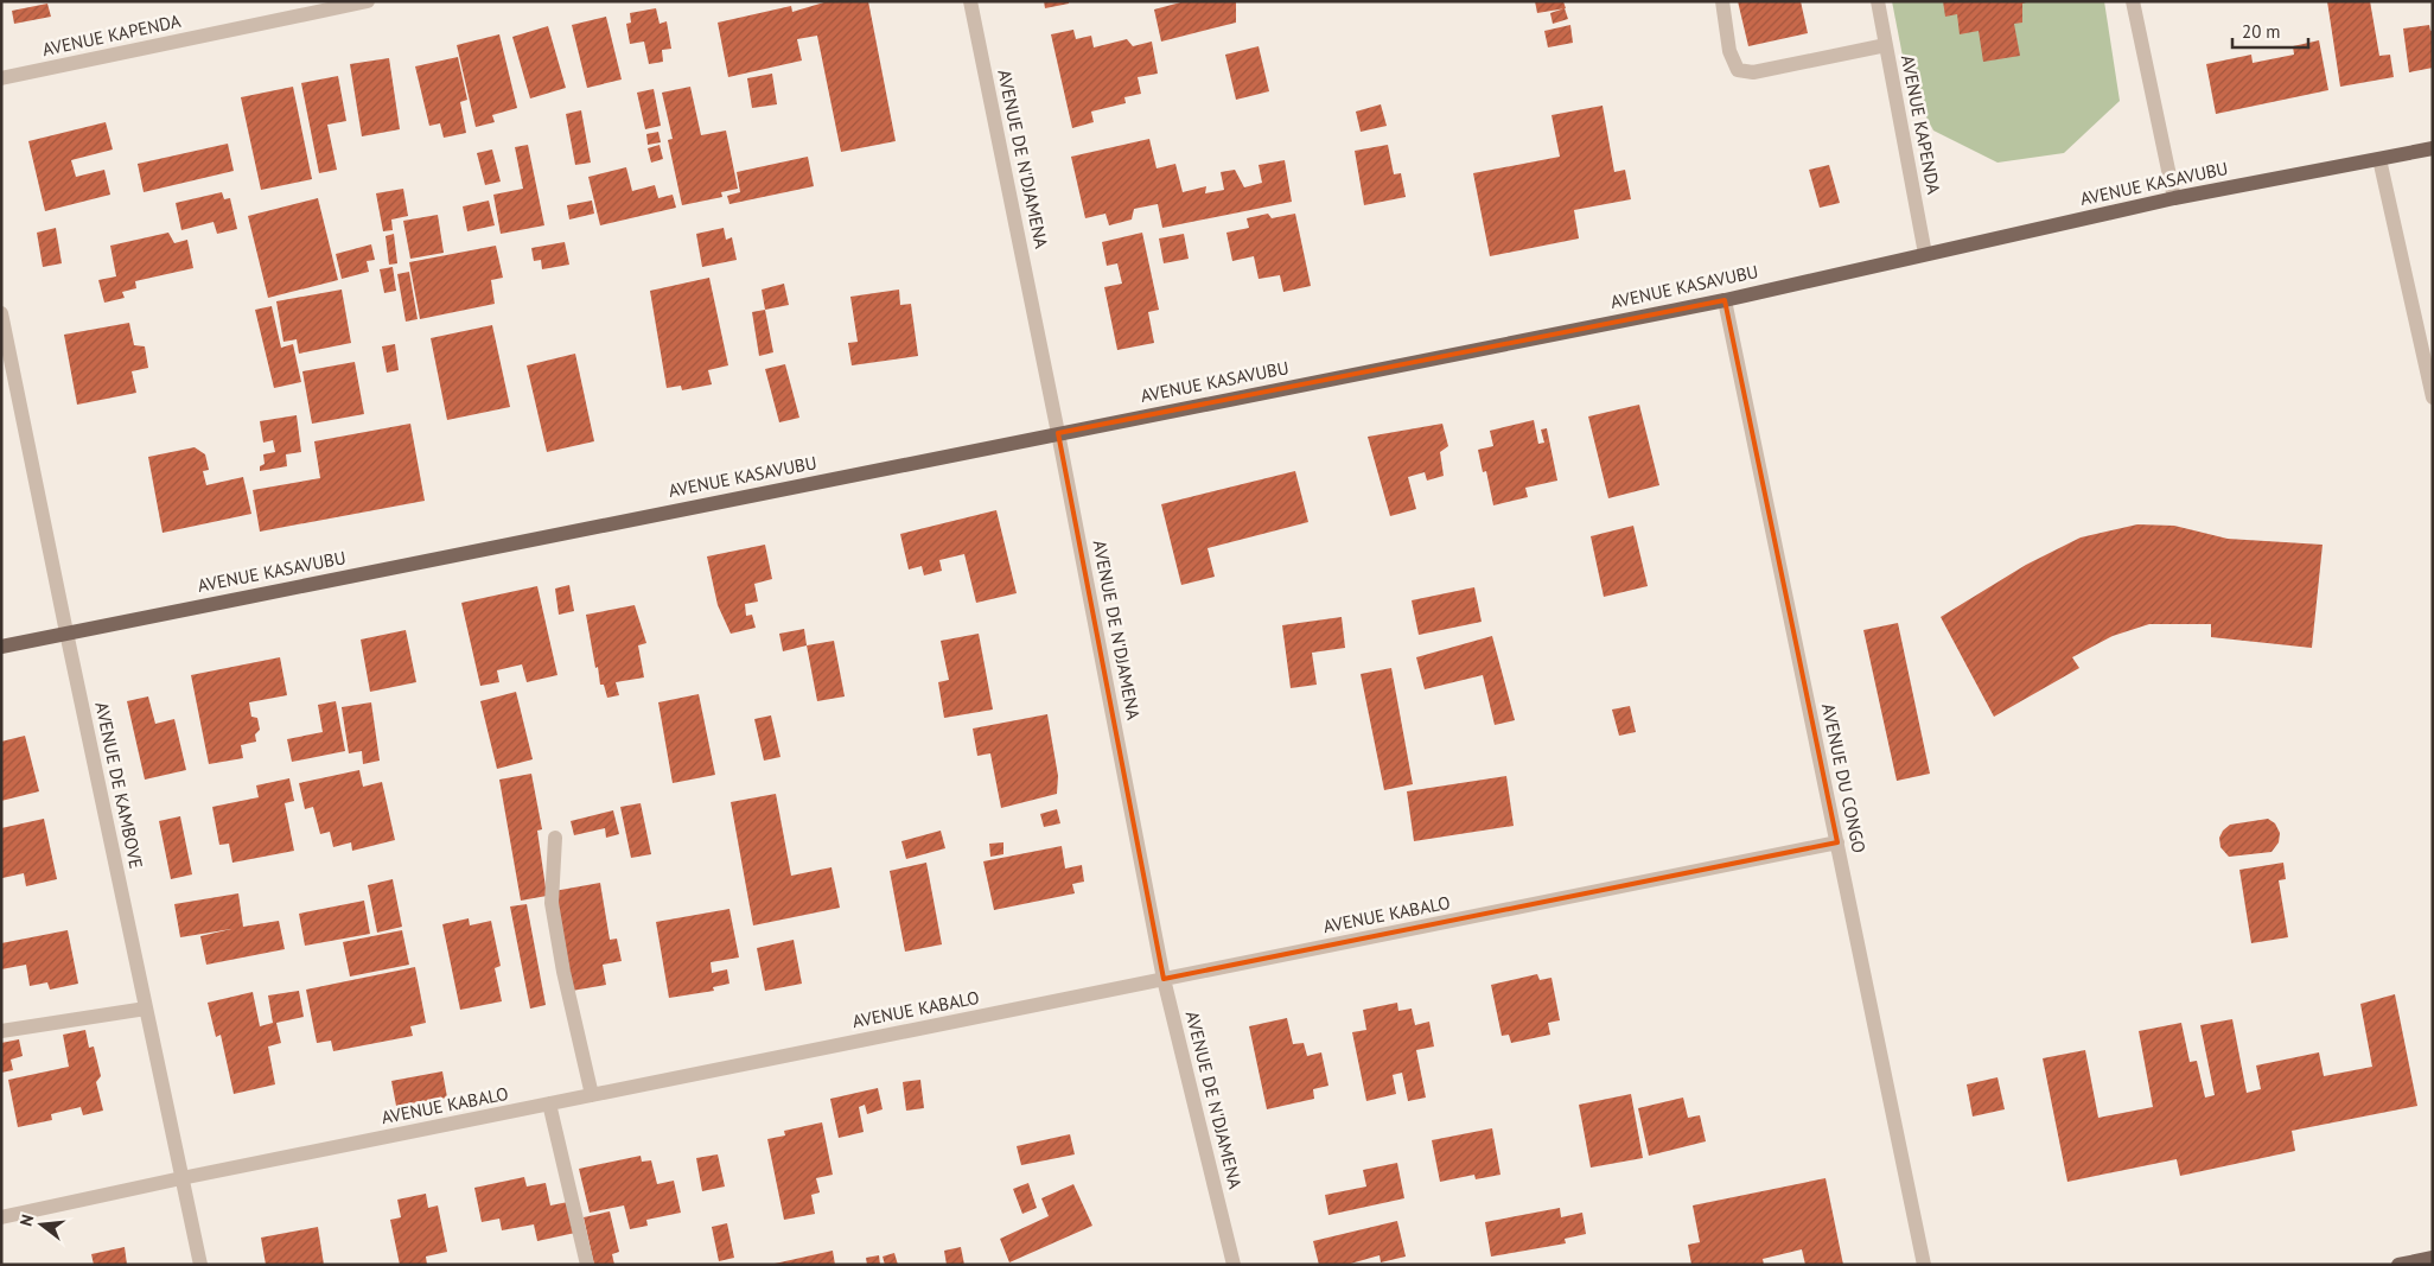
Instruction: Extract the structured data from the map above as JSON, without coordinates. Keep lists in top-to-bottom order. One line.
{"streets":{"main road":["AVENUE KASAVUBU"],"street":["AVENUE KAPENDA","AVENUE DE N'DJAMENA","AVENUE DU CONGO","AVENUE DE KAMBOVE","AVENUE KABALO"]},"crossings":[["AVENUE KAPENDA","AVENUE KASAVUBU"],["AVENUE DE N'DJAMENA","AVENUE KASAVUBU"],["AVENUE DE N'DJAMENA","AVENUE KABALO"],["AVENUE KASAVUBU","AVENUE DU CONGO"],["AVENUE KASAVUBU","AVENUE DE KAMBOVE"],["AVENUE DU CONGO","AVENUE KABALO"],["AVENUE DE KAMBOVE","AVENUE KABALO"]],"scale_bar":"20 m","north":"left"}
